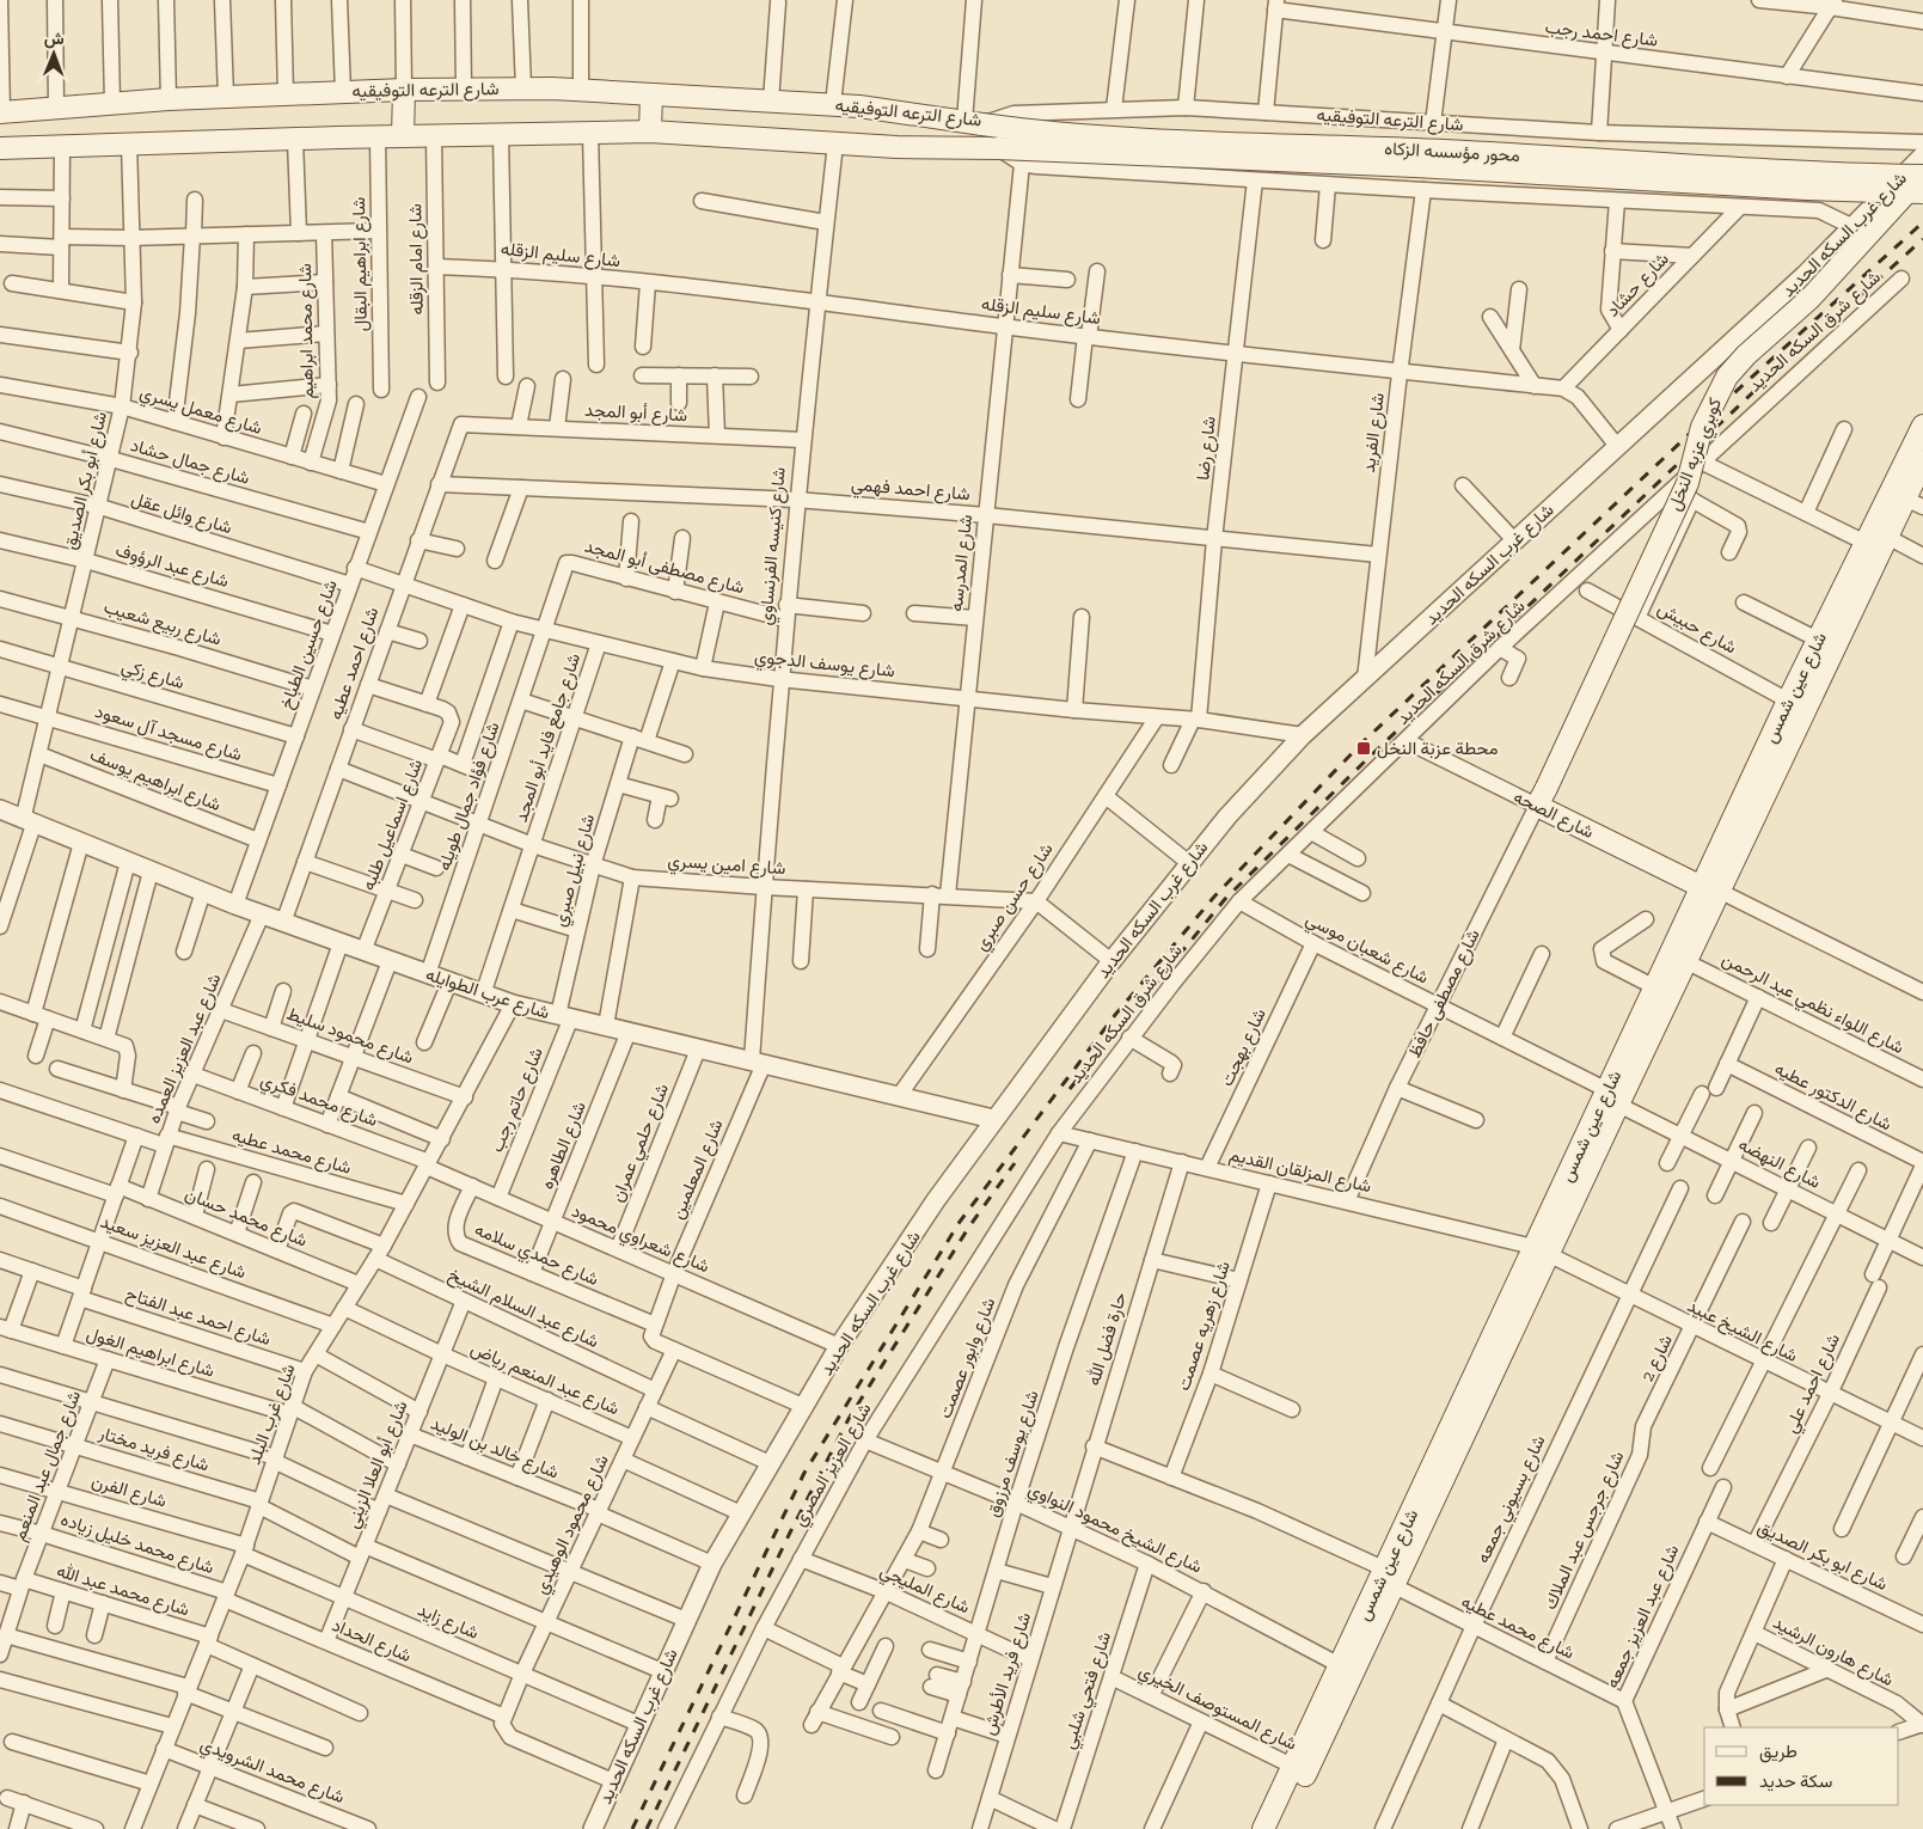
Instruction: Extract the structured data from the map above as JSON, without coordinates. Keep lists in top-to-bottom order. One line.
{"streets":{"main road":["شارع الترعه التوفيقيه","محور مؤسسه الزكاه","كوبري عزبه النخل","شارع عين شمس","شارع الصحه"],"street":["شارع احمد رجب","شارع غرب السكه الحديد","شارع سليم الزقله","شارع امام الزقله","شارع ابراهيم البقال","شارع حشاد","شارع محمد ابراهيم","شارع شرق السكه الحديد","شارع معمل يسري","شارع أبو المجد","شارع الفريد","شارع رضا","شارع جمال حشاد","شارع أبو بكر الصديق","شارع احمد فهمي","شارع وائل عقل","شارع كنيسه الفرنساوي","شارع المدرسه","شارع عبد الرؤوف","شارع مصطفى أبو المجد","شارع ربيع شعيب","شارع حبيش","شارع حسين الطباخ","شارع احمد عطيه","شارع يوسف الدجوي","شارع زكي","شارع مسجد آل سعود","شارع جامع فايد أبو المجد","شارع ابراهيم يوسف","شارع فؤاد جمال طويله","شارع اسماعيل طلبه","شارع امين يسري","شارع نبيل صبري","شارع حسن صبري","شارع شعبان موسي","شارع عرب الطوايله","شارع مصطفى حافظ","شارع اللواء نظمي عبد الرحمن","شارع محمود سليط","شارع بهجت","شارع عبد العزيز العمده","شارع الدكتور عطيه","شارع محمد فكري","شارع حاتم رجب","شارع حلمي عمران","شارع الطاهره","شارع محمد عطيه","شارع النهضه","شارع المعلمين","شارع المزلقان القديم","شارع محمد حسان","شارع شعراوي محمود","شارع عبد العزيز سعيد","شارع حمدي سلامه","شارع عبد السلام الشيخ","شارع احمد عبد الفتاح","شارع زهريه عصمت","شارع الشيخ عبيد","حارة فضل الله","شارع ابراهيم الغول","شارع وابور عصمت","شارع 2","شارع عبد المنعم رياض","شارع احمد علي","شارع غرب البلد","شارع خالد بن الوليد","شارع فريد مختار","شارع يوسف مرزوق","شارع أبو العلا الزيني","شارع العزيز المصري","شارع جمال عبد المنعم","شارع الفرن","شارع بسيوني جمعه","شارع محمود الوهيدي","شارع الشيخ محمود النواوي","شارع جرجس عبد الملاك","شارع محمد خليل زياده","شارع ابو بكر الصديق","شارع المليجي","شارع محمد عبد الله","شارع عبد العزيز جمعه","شارع زايد","شارع الحداد","شارع هارون الرشيد","شارع فريد الأطرش","شارع فتحي شلبي","شارع المستوصف الخيري","شارع محمد الشرويدي"]},"crossings":[["شارع الترعه التوفيقيه","محور مؤسسه الزكاه"],["شارع الترعه التوفيقيه","شارع غرب السكه الحديد"],["شارع الترعه التوفيقيه","شارع امام الزقله"],["شارع الترعه التوفيقيه","شارع ابراهيم البقال"],["شارع الترعه التوفيقيه","شارع حشاد"],["شارع الترعه التوفيقيه","شارع الفريد"],["شارع الترعه التوفيقيه","شارع رضا"],["شارع الترعه التوفيقيه","شارع أبو بكر الصديق"],["شارع الترعه التوفيقيه","شارع كنيسه الفرنساوي"],["شارع الترعه التوفيقيه","شارع المدرسه"],["محور مؤسسه الزكاه","كوبري عزبه النخل"],["شارع غرب السكه الحديد","شارع الفريد"],["شارع غرب السكه الحديد","شارع يوسف الدجوي"],["شارع غرب السكه الحديد","شارع عرب الطوايله"],["شارع غرب السكه الحديد","شارع شعراوي محمود"],["شارع غرب السكه الحديد","شارع خالد بن الوليد"],["شارع غرب السكه الحديد","شارع فريد مختار"],["شارع غرب السكه الحديد","شارع زايد"],["شارع سليم الزقله","شارع امام الزقله"],["شارع سليم الزقله","شارع حشاد"],["شارع سليم الزقله","شارع الفريد"],["شارع سليم الزقله","شارع رضا"],["شارع سليم الزقله","شارع كنيسه الفرنساوي"],["شارع سليم الزقله","شارع المدرسه"],["شارع محمد ابراهيم","شارع معمل يسري"],["شارع شرق السكه الحديد","شارع الصحه"],["شارع شرق السكه الحديد","شارع شعبان موسي"],["شارع شرق السكه الحديد","شارع المزلقان القديم"],["شارع شرق السكه الحديد","شارع العزيز المصري"],["شارع معمل يسري","شارع أبو بكر الصديق"],["شارع معمل يسري","شارع حسين الطباخ"],["شارع أبو المجد","شارع كنيسه الفرنساوي"],["شارع أبو المجد","شارع احمد عطيه"],["شارع الفريد","شارع احمد فهمي"],["شارع رضا","شارع احمد فهمي"],["شارع رضا","شارع يوسف الدجوي"],["كوبري عزبه النخل","شارع الصحه"],["كوبري عزبه النخل","شارع مصطفى حافظ"],["شارع جمال حشاد","شارع أبو بكر الصديق"],["شارع جمال حشاد","شارع حسين الطباخ"],["شارع أبو بكر الصديق","شارع وائل عقل"],["شارع أبو بكر الصديق","شارع عبد الرؤوف"],["شارع أبو بكر الصديق","شارع ربيع شعيب"],["شارع أبو بكر الصديق","شارع زكي"],["شارع أبو بكر الصديق","شارع مسجد آل سعود"],["شارع أبو بكر الصديق","شارع ابراهيم يوسف"],["شارع أبو بكر الصديق","شارع عرب الطوايله"],["شارع احمد فهمي","شارع كنيسه الفرنساوي"],["شارع احمد فهمي","شارع المدرسه"],["شارع احمد فهمي","شارع احمد عطيه"],["شارع وائل عقل","شارع حسين الطباخ"],["شارع كنيسه الفرنساوي","شارع مصطفى أبو المجد"],["شارع كنيسه الفرنساوي","شارع يوسف الدجوي"],["شارع كنيسه الفرنساوي","شارع امين يسري"],["شارع كنيسه الفرنساوي","شارع عرب الطوايله"],["شارع كنيسه الفرنساوي","شارع المعلمين"],["شارع المدرسه","شارع يوسف الدجوي"],["شارع المدرسه","شارع امين يسري"],["شارع عبد الرؤوف","شارع حسين الطباخ"],["شارع مصطفى أبو المجد","شارع يوسف الدجوي"],["شارع مصطفى أبو المجد","شارع فؤاد جمال طويله"],["شارع ربيع شعيب","شارع حسين الطباخ"],["شارع حبيش","شارع عين شمس"],["شارع حسين الطباخ","شارع يوسف الدجوي"],["شارع حسين الطباخ","شارع زكي"],["شارع حسين الطباخ","شارع مسجد آل سعود"],["شارع حسين الطباخ","شارع ابراهيم يوسف"],["شارع حسين الطباخ","شارع عرب الطوايله"],["شارع احمد عطيه","شارع يوسف الدجوي"],["شارع احمد عطيه","شارع امين يسري"],["شارع احمد عطيه","شارع عرب الطوايله"],["شارع يوسف الدجوي","شارع جامع فايد أبو المجد"],["شارع يوسف الدجوي","شارع فؤاد جمال طويله"],["شارع يوسف الدجوي","شارع نبيل صبري"],["شارع يوسف الدجوي","شارع حسن صبري"],["شارع عين شمس","شارع الصحه"],["شارع عين شمس","شارع شعبان موسي"],["شارع عين شمس","شارع اللواء نظمي عبد الرحمن"],["شارع عين شمس","شارع محمد عطيه"],["شارع عين شمس","شارع النهضه"],["شارع عين شمس","شارع المزلقان القديم"],["شارع عين شمس","شارع الشيخ عبيد"],["شارع عين شمس","شارع الشيخ محمود النواوي"],["شارع عين شمس","شارع المستوصف الخيري"],["شارع جامع فايد أبو المجد","شارع امين يسري"],["شارع جامع فايد أبو المجد","شارع عرب الطوايله"],["شارع فؤاد جمال طويله","شارع امين يسري"],["شارع فؤاد جمال طويله","شارع عرب الطوايله"],["شارع الصحه","شارع مصطفى حافظ"],["شارع اسماعيل طلبه","شارع امين يسري"],["شارع اسماعيل طلبه","شارع عرب الطوايله"],["شارع امين يسري","شارع نبيل صبري"],["شارع امين يسري","شارع حسن صبري"],["شارع نبيل صبري","شارع عرب الطوايله"],["شارع نبيل صبري","شارع حاتم رجب"],["شارع حسن صبري","شارع عرب الطوايله"],["شارع شعبان موسي","شارع مصطفى حافظ"],["شارع شعبان موسي","شارع بهجت"],["شارع شعبان موسي","شارع النهضه"],["شارع عرب الطوايله","شارع عبد العزيز العمده"],["شارع عرب الطوايله","شارع حاتم رجب"],["شارع عرب الطوايله","شارع حلمي عمران"],["شارع عرب الطوايله","شارع الطاهره"],["شارع عرب الطوايله","شارع المعلمين"],["شارع عرب الطوايله","شارع غرب البلد"],["شارع مصطفى حافظ","شارع المزلقان القديم"],["شارع محمود سليط","شارع عبد العزيز العمده"],["شارع محمود سليط","شارع غرب البلد"],["شارع بهجت","شارع المزلقان القديم"],["شارع عبد العزيز العمده","شارع محمد فكري"],["شارع عبد العزيز العمده","شارع محمد عطيه"],["شارع عبد العزيز العمده","شارع محمد حسان"],["شارع الدكتور عطيه","شارع احمد علي"],["شارع محمد فكري","شارع شعراوي محمود"],["شارع محمد فكري","شارع غرب البلد"],["شارع حاتم رجب","شارع شعراوي محمود"],["شارع حلمي عمران","شارع شعراوي محمود"],["شارع الطاهره","شارع شعراوي محمود"],["شارع الطاهره","شارع حمدي سلامه"],["شارع محمد عطيه","شارع زهريه عصمت"],["شارع محمد عطيه","حارة فضل الله"],["شارع محمد عطيه","شارع غرب البلد"],["شارع محمد عطيه","شارع بسيوني جمعه"],["شارع محمد عطيه","شارع جرجس عبد الملاك"],["شارع محمد عطيه","شارع عبد العزيز جمعه"],["شارع النهضه","شارع احمد علي"],["شارع المعلمين","شارع شعراوي محمود"],["شارع المعلمين","شارع حمدي سلامه"],["شارع المزلقان القديم","شارع زهريه عصمت"],["شارع المزلقان القديم","شارع الشيخ عبيد"],["شارع المزلقان القديم","حارة فضل الله"],["شارع المزلقان القديم","شارع وابور عصمت"],["شارع المزلقان القديم","شارع يوسف مرزوق"],["شارع المزلقان القديم","شارع العزيز المصري"],["شارع محمد حسان","شارع غرب البلد"],["شارع شعراوي محمود","شارع حمدي سلامه"],["شارع شعراوي محمود","شارع غرب البلد"],["شارع عبد العزيز سعيد","شارع غرب البلد"],["شارع عبد السلام الشيخ","شارع غرب البلد"],["شارع عبد السلام الشيخ","شارع أبو العلا الزيني"],["شارع عبد السلام الشيخ","شارع محمود الوهيدي"],["شارع احمد عبد الفتاح","شارع غرب البلد"],["شارع الشيخ عبيد","شارع 2"],["شارع الشيخ عبيد","شارع احمد علي"],["شارع الشيخ عبيد","شارع بسيوني جمعه"],["حارة فضل الله","شارع الشيخ محمود النواوي"],["حارة فضل الله","شارع فريد الأطرش"],["شارع ابراهيم الغول","شارع غرب البلد"],["شارع ابراهيم الغول","شارع أبو العلا الزيني"],["شارع ابراهيم الغول","شارع جمال عبد المنعم"],["شارع وابور عصمت","شارع الشيخ محمود النواوي"],["شارع وابور عصمت","شارع المليجي"],["شارع 2","شارع جرجس عبد الملاك"],["شارع عبد المنعم رياض","شارع غرب البلد"],["شارع عبد المنعم رياض","شارع أبو العلا الزيني"],["شارع عبد المنعم رياض","شارع محمود الوهيدي"],["شارع احمد علي","شارع ابو بكر الصديق"],["شارع غرب البلد","شارع فريد مختار"],["شارع غرب البلد","شارع الفرن"],["شارع غرب البلد","شارع محمد خليل زياده"],["شارع غرب البلد","شارع محمد عبد الله"],["شارع غرب البلد","شارع زايد"],["شارع غرب البلد","شارع الحداد"],["شارع غرب البلد","شارع محمد الشرويدي"],["شارع خالد بن الوليد","شارع أبو العلا الزيني"],["شارع خالد بن الوليد","شارع محمود الوهيدي"],["شارع فريد مختار","شارع أبو العلا الزيني"],["شارع فريد مختار","شارع جمال عبد المنعم"],["شارع فريد مختار","شارع محمود الوهيدي"],["شارع يوسف مرزوق","شارع الشيخ محمود النواوي"],["شارع يوسف مرزوق","شارع المليجي"],["شارع أبو العلا الزيني","شارع زايد"],["شارع أبو العلا الزيني","شارع الحداد"],["شارع العزيز المصري","شارع الشيخ محمود النواوي"],["شارع العزيز المصري","شارع المليجي"],["شارع جمال عبد المنعم","شارع الفرن"],["شارع جمال عبد المنعم","شارع محمد خليل زياده"],["شارع جمال عبد المنعم","شارع محمد عبد الله"],["شارع الفرن","شارع زايد"],["شارع محمود الوهيدي","شارع زايد"],["شارع محمود الوهيدي","شارع الحداد"],["شارع الشيخ محمود النواوي","شارع فريد الأطرش"],["شارع الشيخ محمود النواوي","شارع فتحي شلبي"],["شارع محمد خليل زياده","شارع الحداد"],["شارع ابو بكر الصديق","شارع عبد العزيز جمعه"],["شارع المليجي","شارع فريد الأطرش"],["شارع فتحي شلبي","شارع المستوصف الخيري"]],"places":{"transit":["محطة عزبة النخل"]},"legend":["طريق","سكة حديد"],"north":"top"}
